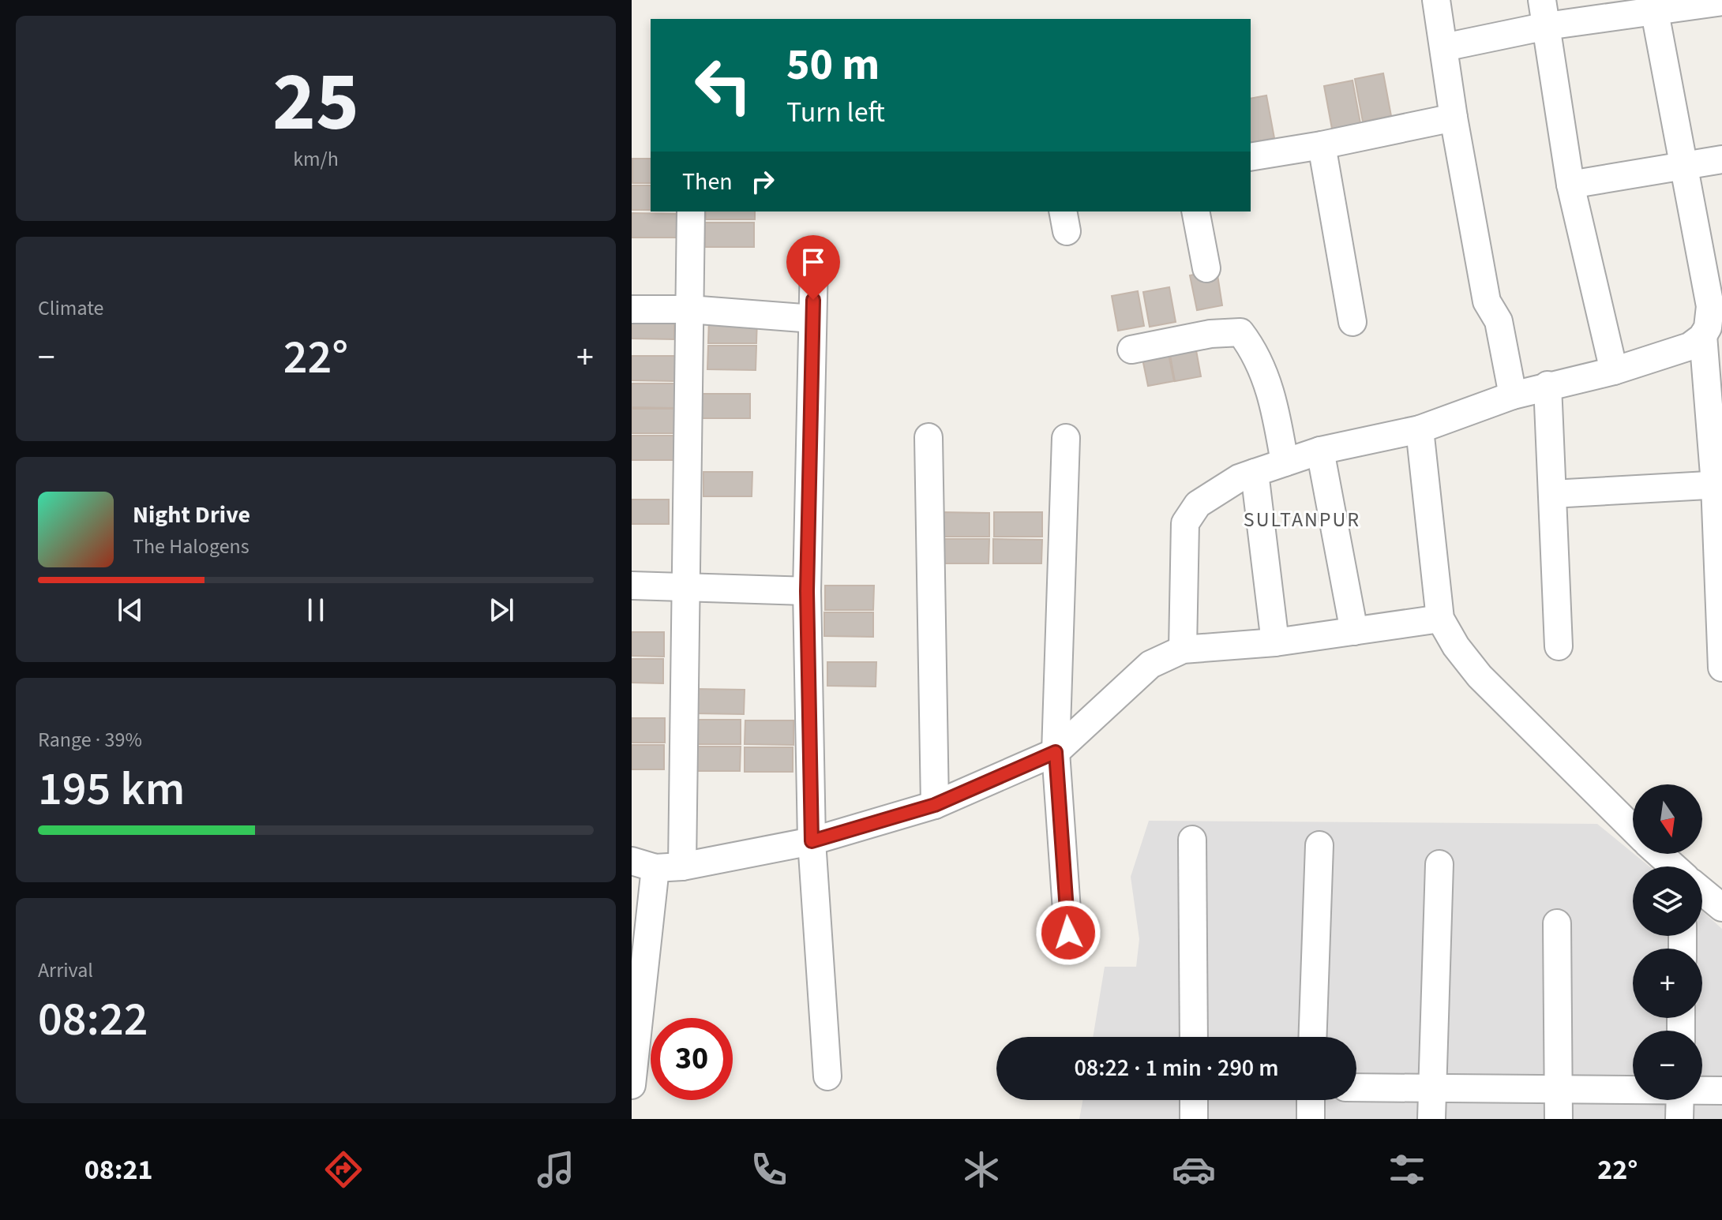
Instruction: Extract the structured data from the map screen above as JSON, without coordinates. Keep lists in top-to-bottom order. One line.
{"districts":["SULTANPUR"],"north":"bottom","page":{"tile":[["25","km/h"],"Climate",["Range · 39%","195 km"],["Arrival","08:22"]],"turn":["50 m","Turn left"],"then":"Then","heat":["−","22°","+"],"song":["Night Drive","The Halogens"],"map_buttons":["+","−"],"limit":"30","trip":"08:22 · 1 min · 290 m","tabs":["08:21","22°"]}}
